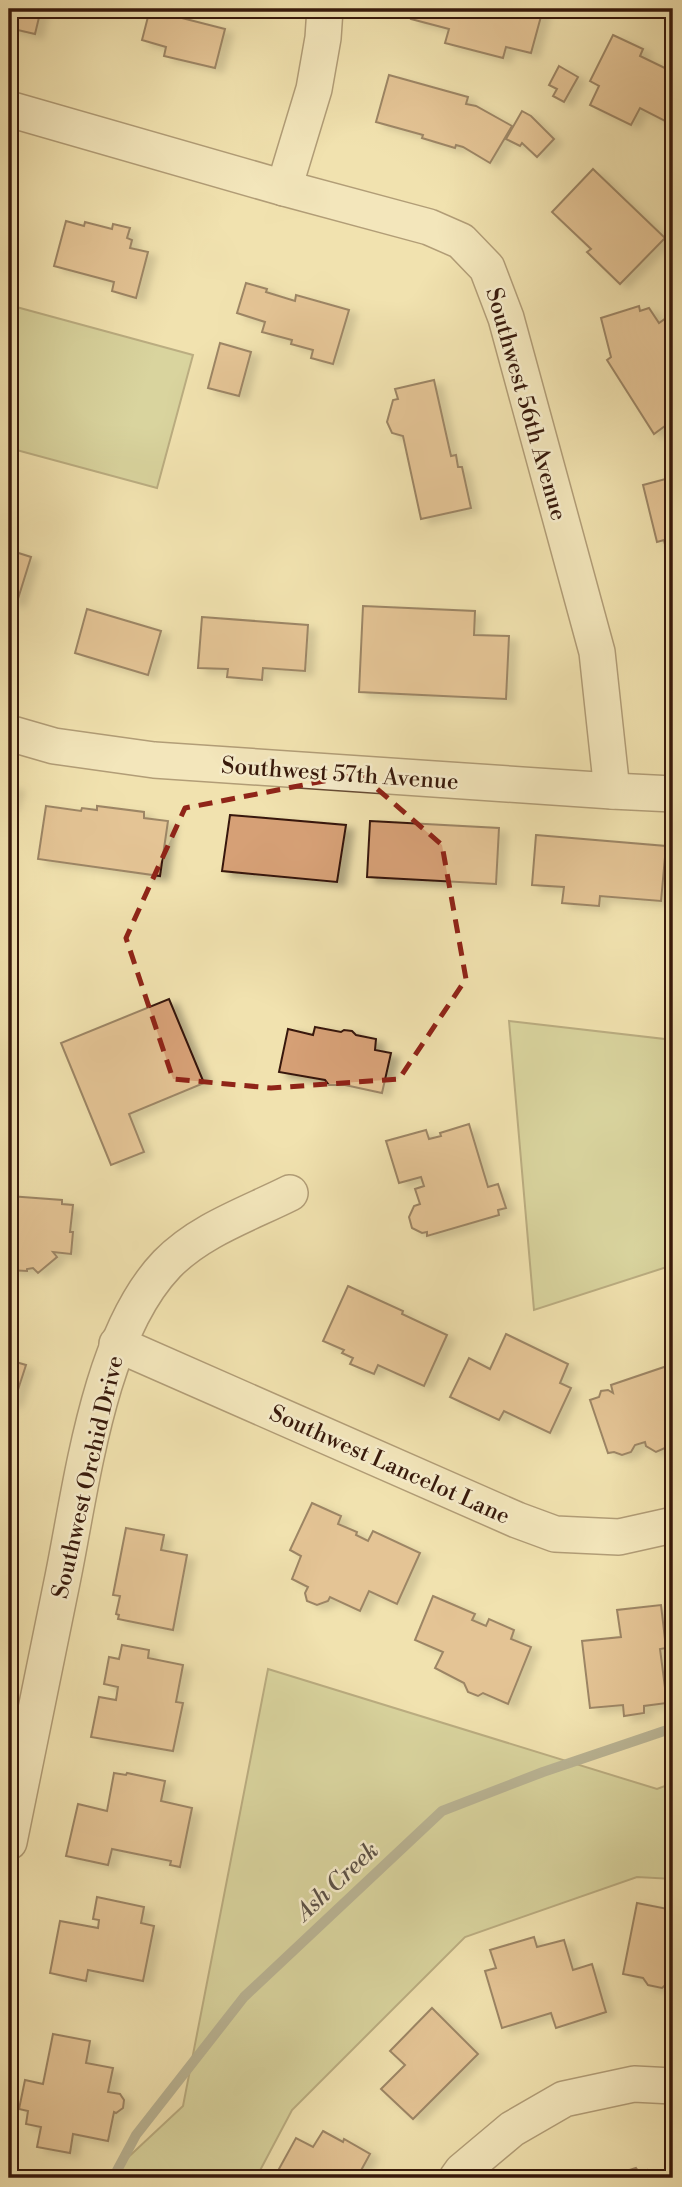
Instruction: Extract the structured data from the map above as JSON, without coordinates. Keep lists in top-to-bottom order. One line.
{"streets":{"street":["Southwest 56th Avenue","Southwest 57th Avenue","Southwest Lancelot Lane","Southwest Orchid Drive"]},"crossings":[["Southwest 56th Avenue","Southwest 57th Avenue"],["Southwest Lancelot Lane","Southwest Orchid Drive"]],"water":["Ash Creek"]}
